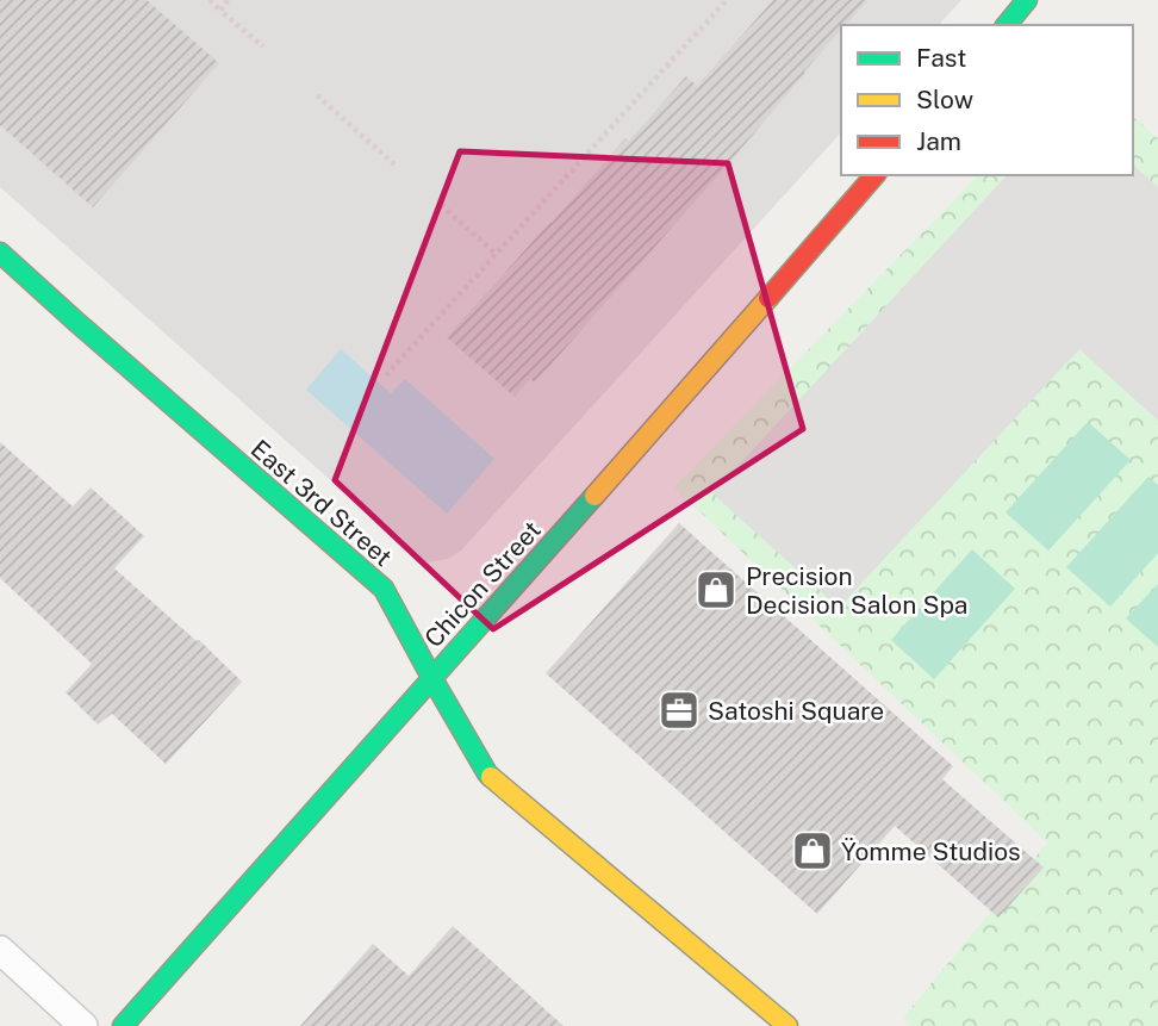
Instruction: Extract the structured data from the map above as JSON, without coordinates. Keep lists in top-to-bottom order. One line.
{"streets":{"street":["East 3rd Street","Chicon Street"]},"crossings":[["East 3rd Street","Chicon Street"]],"places":{"shop":["Precision Decision Salon Spa","Ÿomme Studios"],"office":["Satoshi Square"]},"legend":["Fast","Slow","Jam"]}
